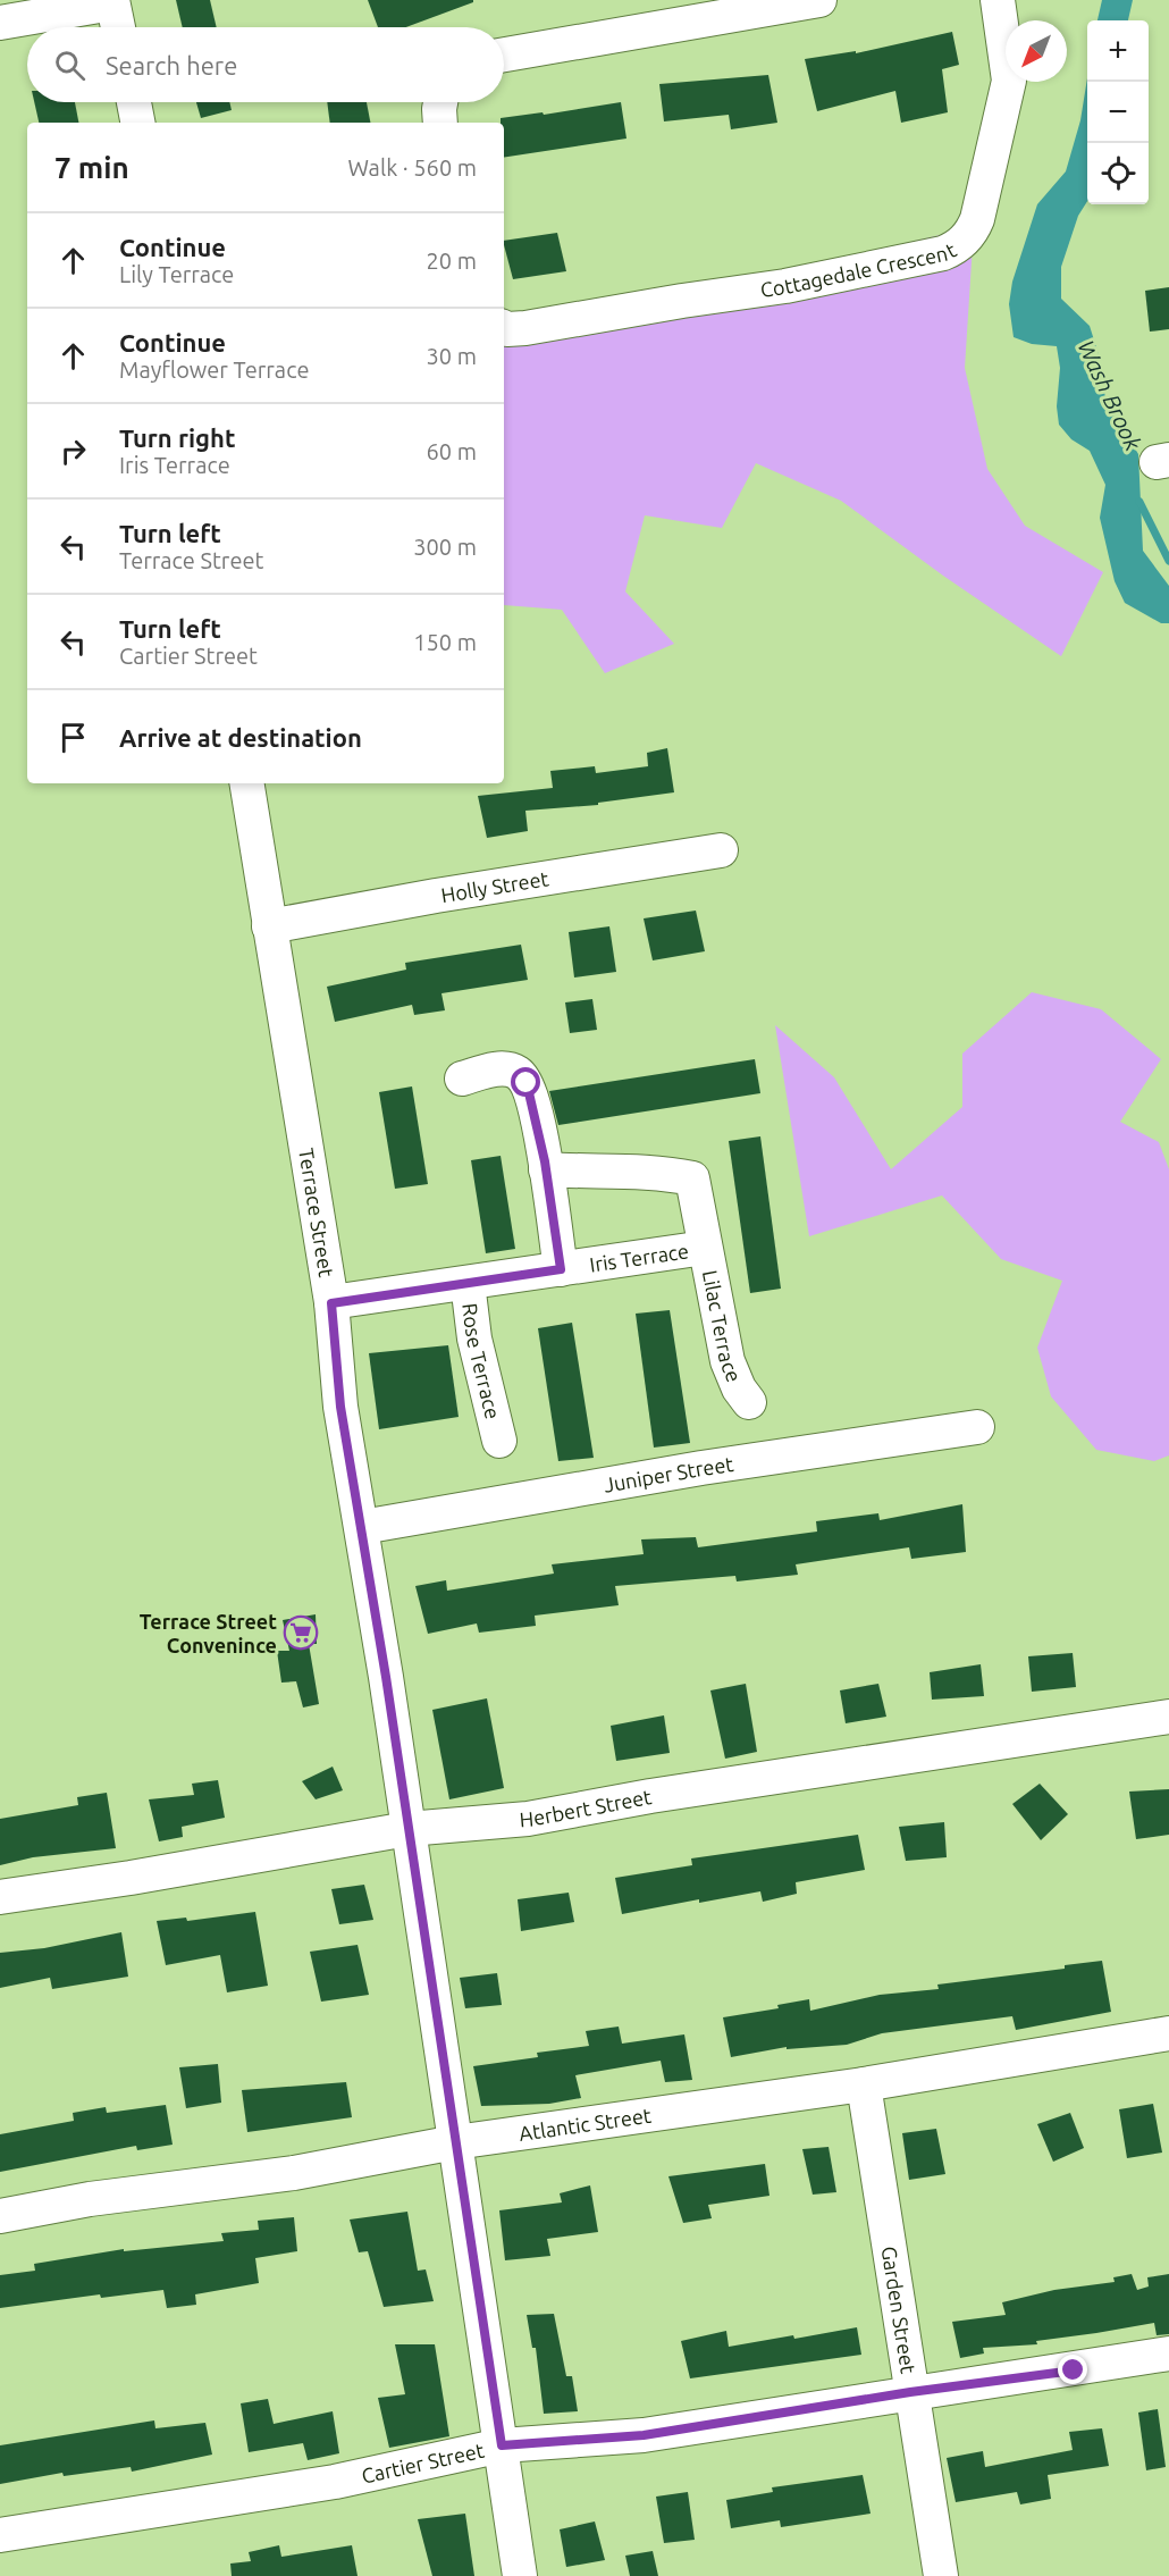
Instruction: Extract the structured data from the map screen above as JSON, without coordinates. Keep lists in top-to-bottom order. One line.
{"streets":{"street":["Cottagedale Crescent","Holly Street","Terrace Street","Iris Terrace","Lilac Terrace","Rose Terrace","Juniper Street","Herbert Street","Atlantic Street","Garden Street","Cartier Street"]},"crossings":[["Holly Street","Terrace Street"],["Terrace Street","Iris Terrace"],["Terrace Street","Juniper Street"],["Terrace Street","Herbert Street"],["Terrace Street","Atlantic Street"],["Terrace Street","Cartier Street"],["Iris Terrace","Lilac Terrace"],["Iris Terrace","Rose Terrace"],["Atlantic Street","Garden Street"],["Garden Street","Cartier Street"]],"water":["Wash Brook"],"places":{"supermarket":["Terrace Street Convenince"]},"north":"bottom left","page":{"map_buttons":["+","−"],"search":"Search here","heading":["7 min","Walk · 560 m"],"list":[["Continue","Lily Terrace","20 m"],["Continue","Mayflower Terrace","30 m"],["Turn right","Iris Terrace","60 m"],["Turn left","Terrace Street","300 m"],["Turn left","Cartier Street","150 m"],"Arrive at destination"]}}
